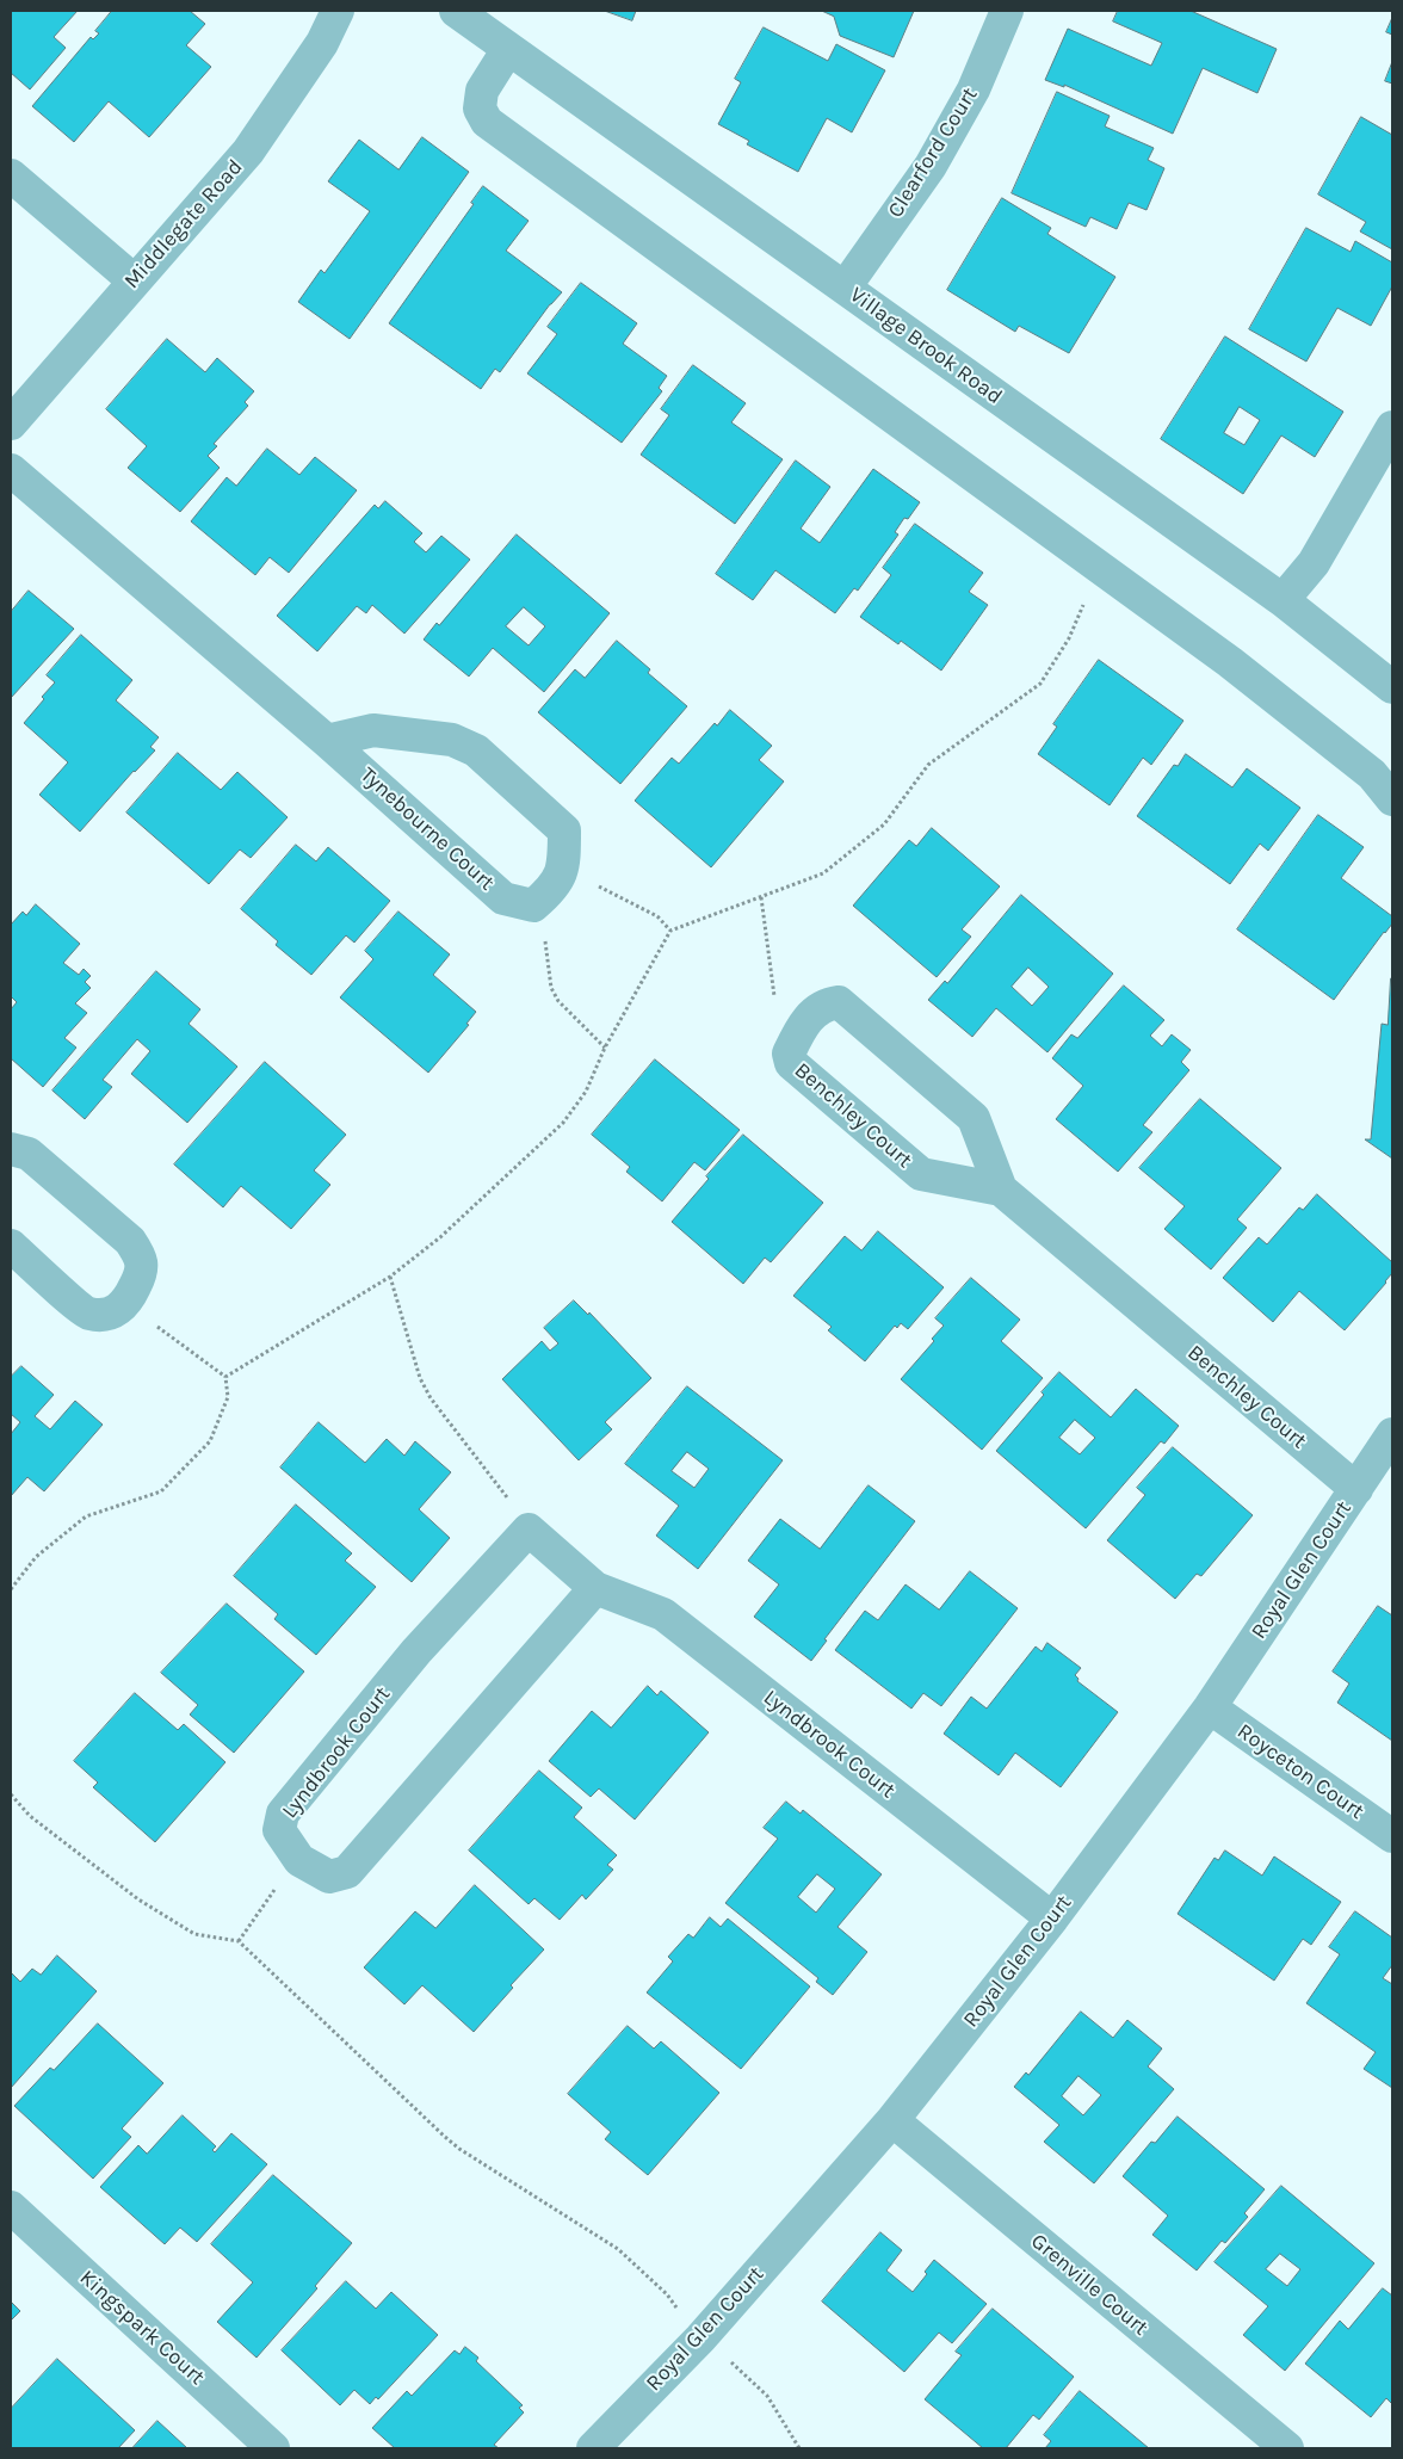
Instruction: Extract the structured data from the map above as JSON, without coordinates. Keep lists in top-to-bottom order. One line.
{"streets":{"street":["Clearford Court","Middlegate Road","Village Brook Road","Tynebourne Court","Benchley Court","Royal Glen Court","Lyndbrook Court","Royceton Court","Grenville Court","Kingspark Court"]},"crossings":[["Clearford Court","Village Brook Road"],["Benchley Court","Royal Glen Court"],["Royal Glen Court","Lyndbrook Court"],["Royal Glen Court","Royceton Court"],["Royal Glen Court","Grenville Court"]]}
